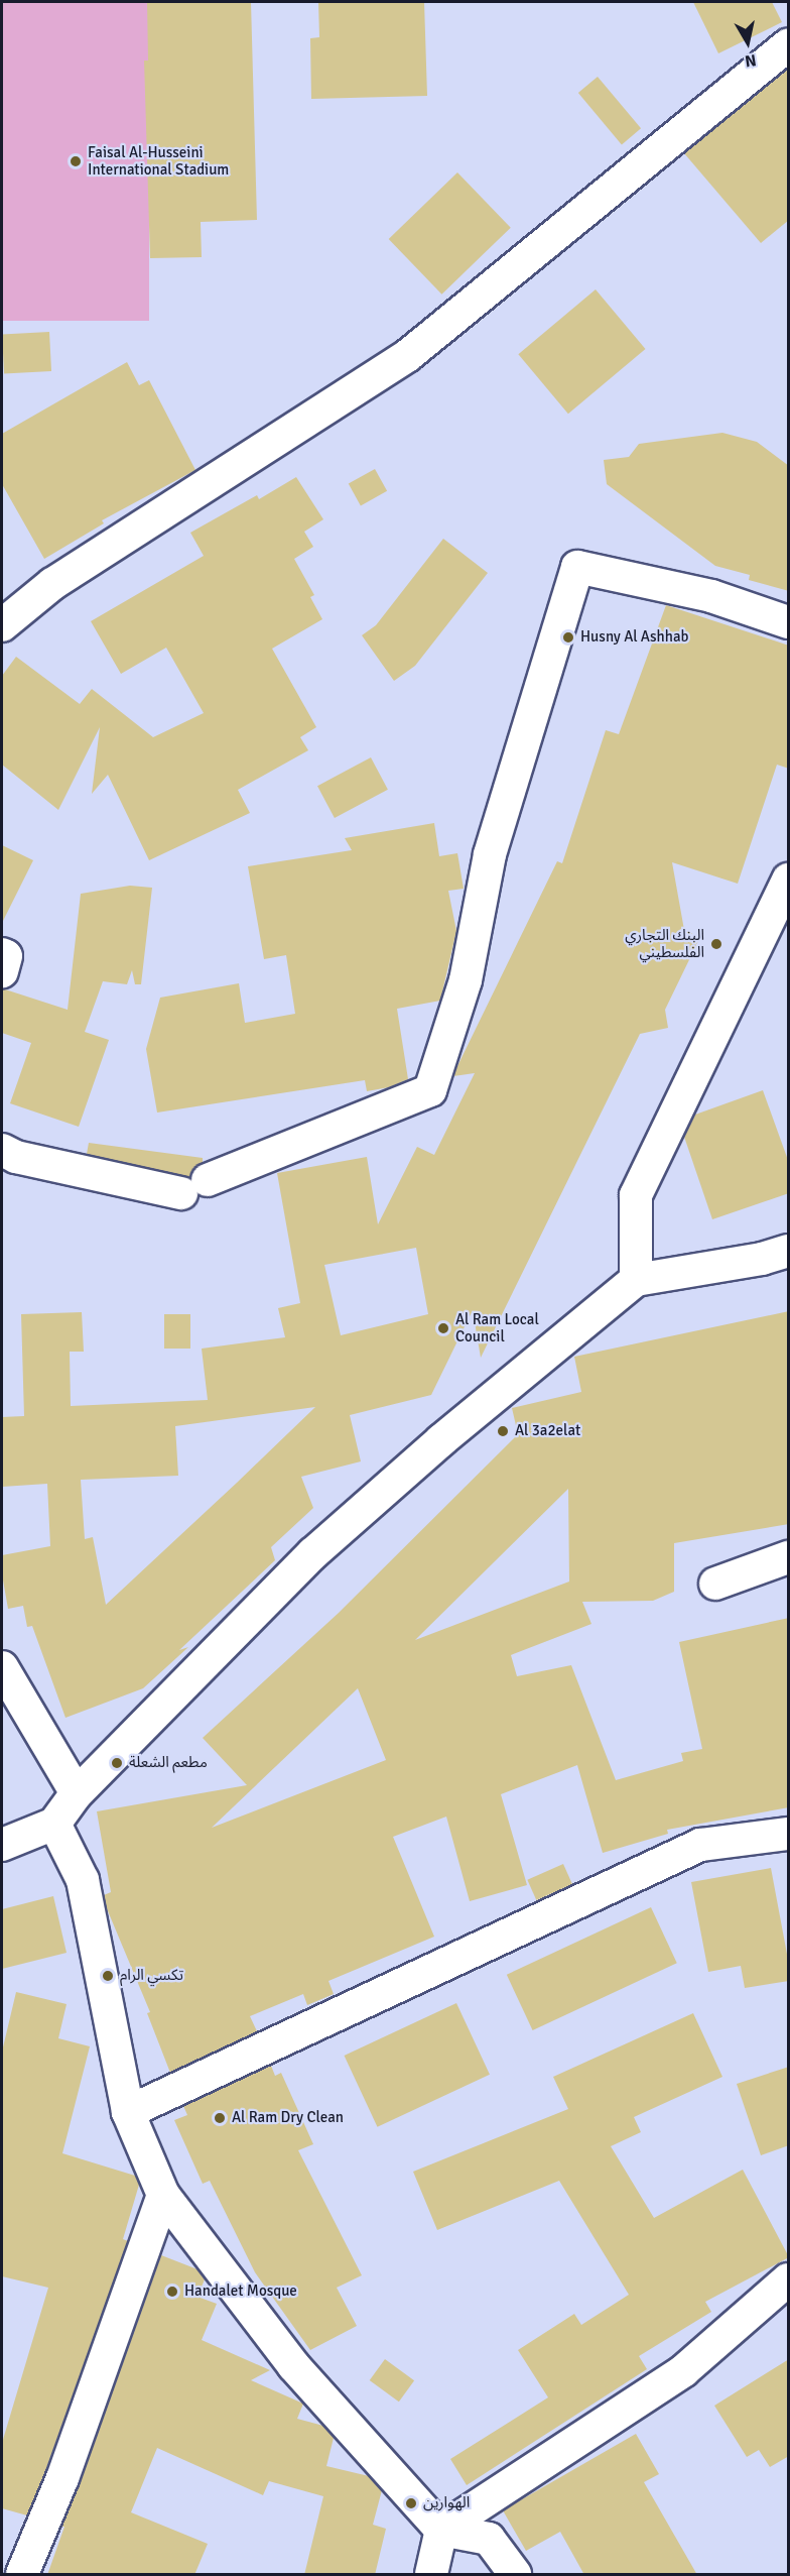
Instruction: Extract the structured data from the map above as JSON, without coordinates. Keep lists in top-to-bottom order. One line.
{"places":["Faisal Al-Husseini International Stadium","Husny Al Ashhab","البنك التجاري الفلسطيني","Al Ram Local Council","Al 3a2elat","مطعم الشعلة","تكسي الرام","Al Ram Dry Clean","Handalet Mosque","الهوارين"],"north":"bottom"}
